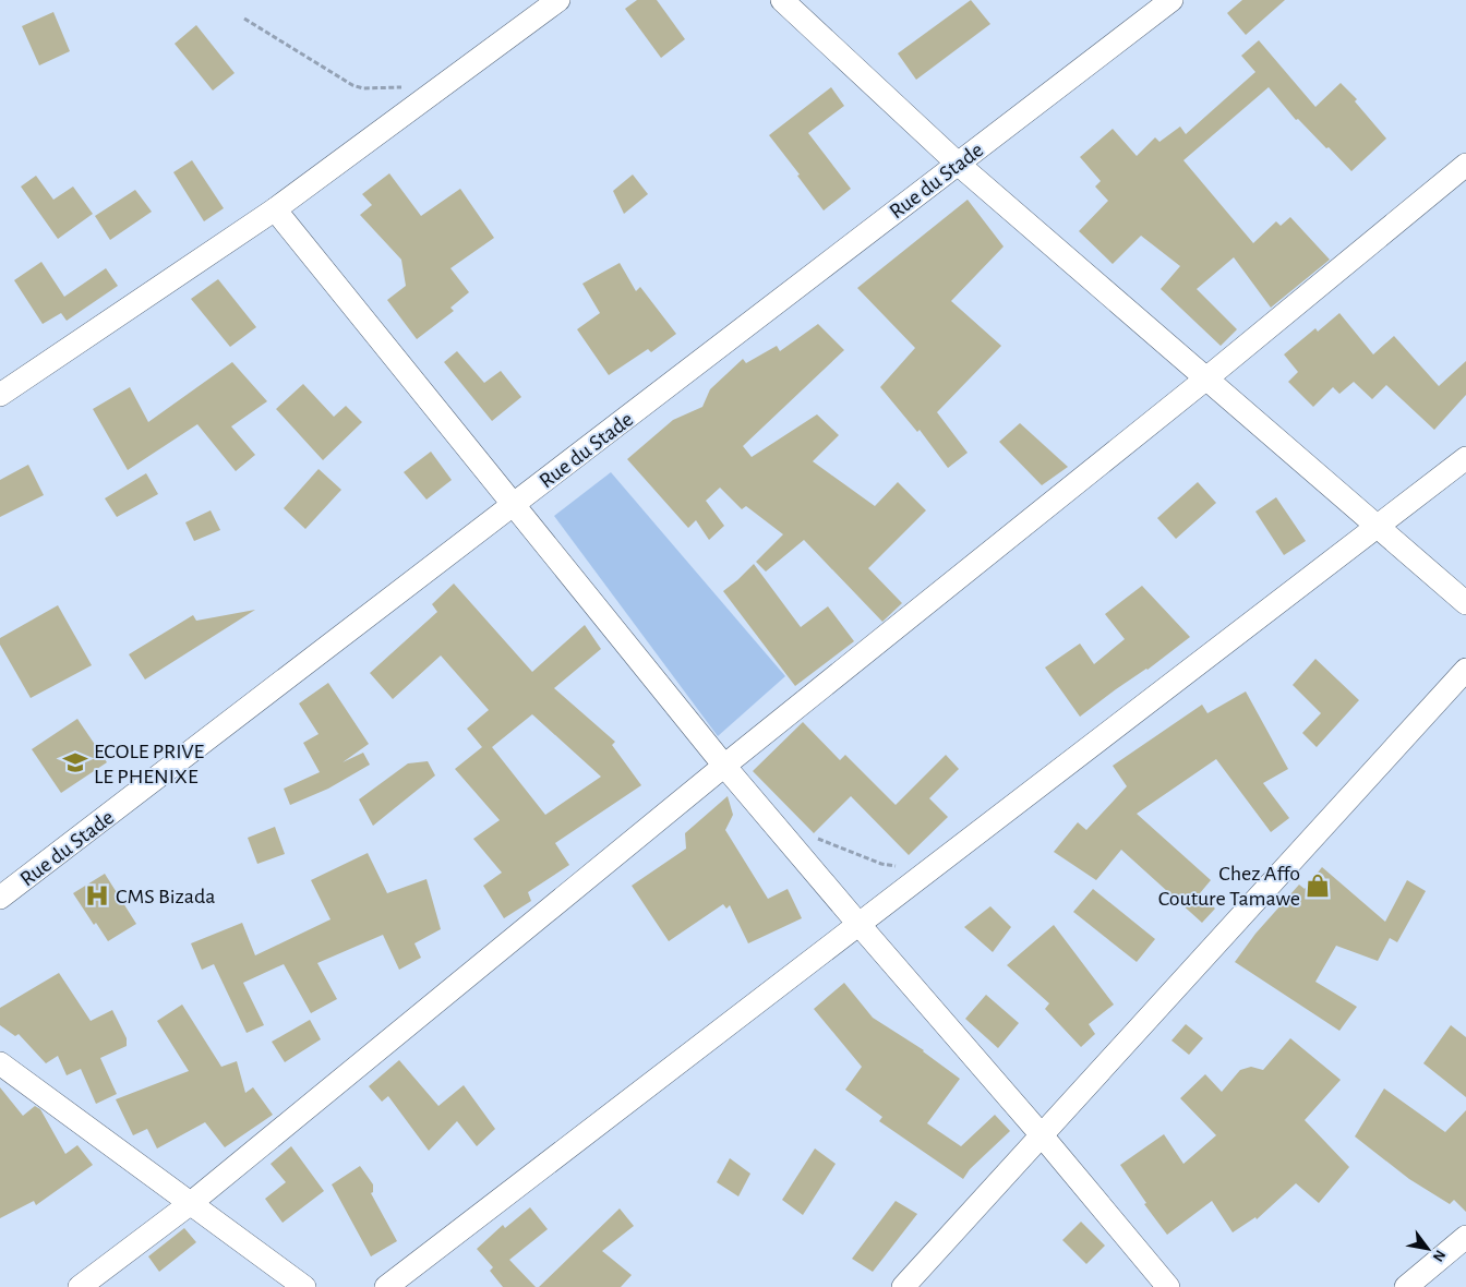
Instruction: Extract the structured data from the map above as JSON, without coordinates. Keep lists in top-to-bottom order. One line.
{"streets":{"street":["Rue du Stade"]},"places":{"school or university":["ECOLE PRIVE LE PHENIXE"],"shop":["Chez Affo Couture Tamawe"],"hospital":["CMS Bizada"]},"north":"bottom right"}
